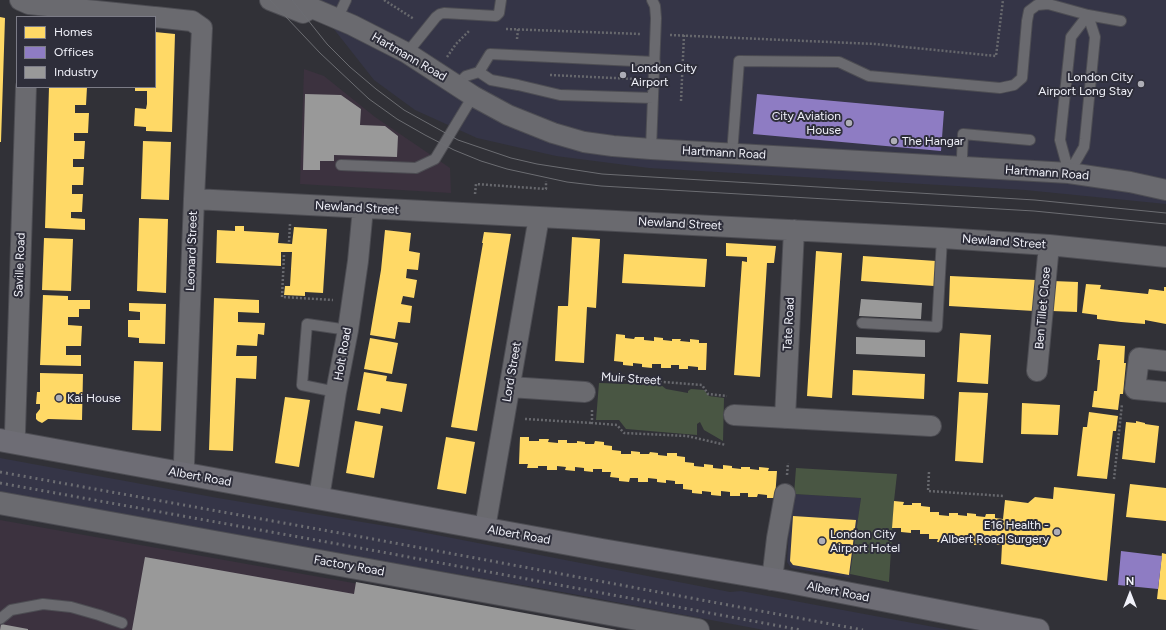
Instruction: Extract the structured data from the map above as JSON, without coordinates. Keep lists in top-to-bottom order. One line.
{"streets":{"main road":["Albert Road"],"street":["Hartmann Road","Newland Street","Leonard Street","Saville Road","Ben Tillet Close","Tate Road","Holt Road","Lord Street","Muir Street","Factory Road"]},"crossings":[["Newland Street","Leonard Street"],["Newland Street","Ben Tillet Close"],["Newland Street","Tate Road"],["Newland Street","Holt Road"],["Newland Street","Lord Street"],["Leonard Street","Albert Road"],["Saville Road","Albert Road"],["Holt Road","Albert Road"],["Lord Street","Muir Street"],["Lord Street","Albert Road"]],"places":["London City Airport","London City Airport Long Stay","City Aviation House","The Hangar","Kai House","E16 Health - Albert Road Surgery","London City Airport Hotel"],"legend":["Homes","Offices","Industry"],"north":"top"}
